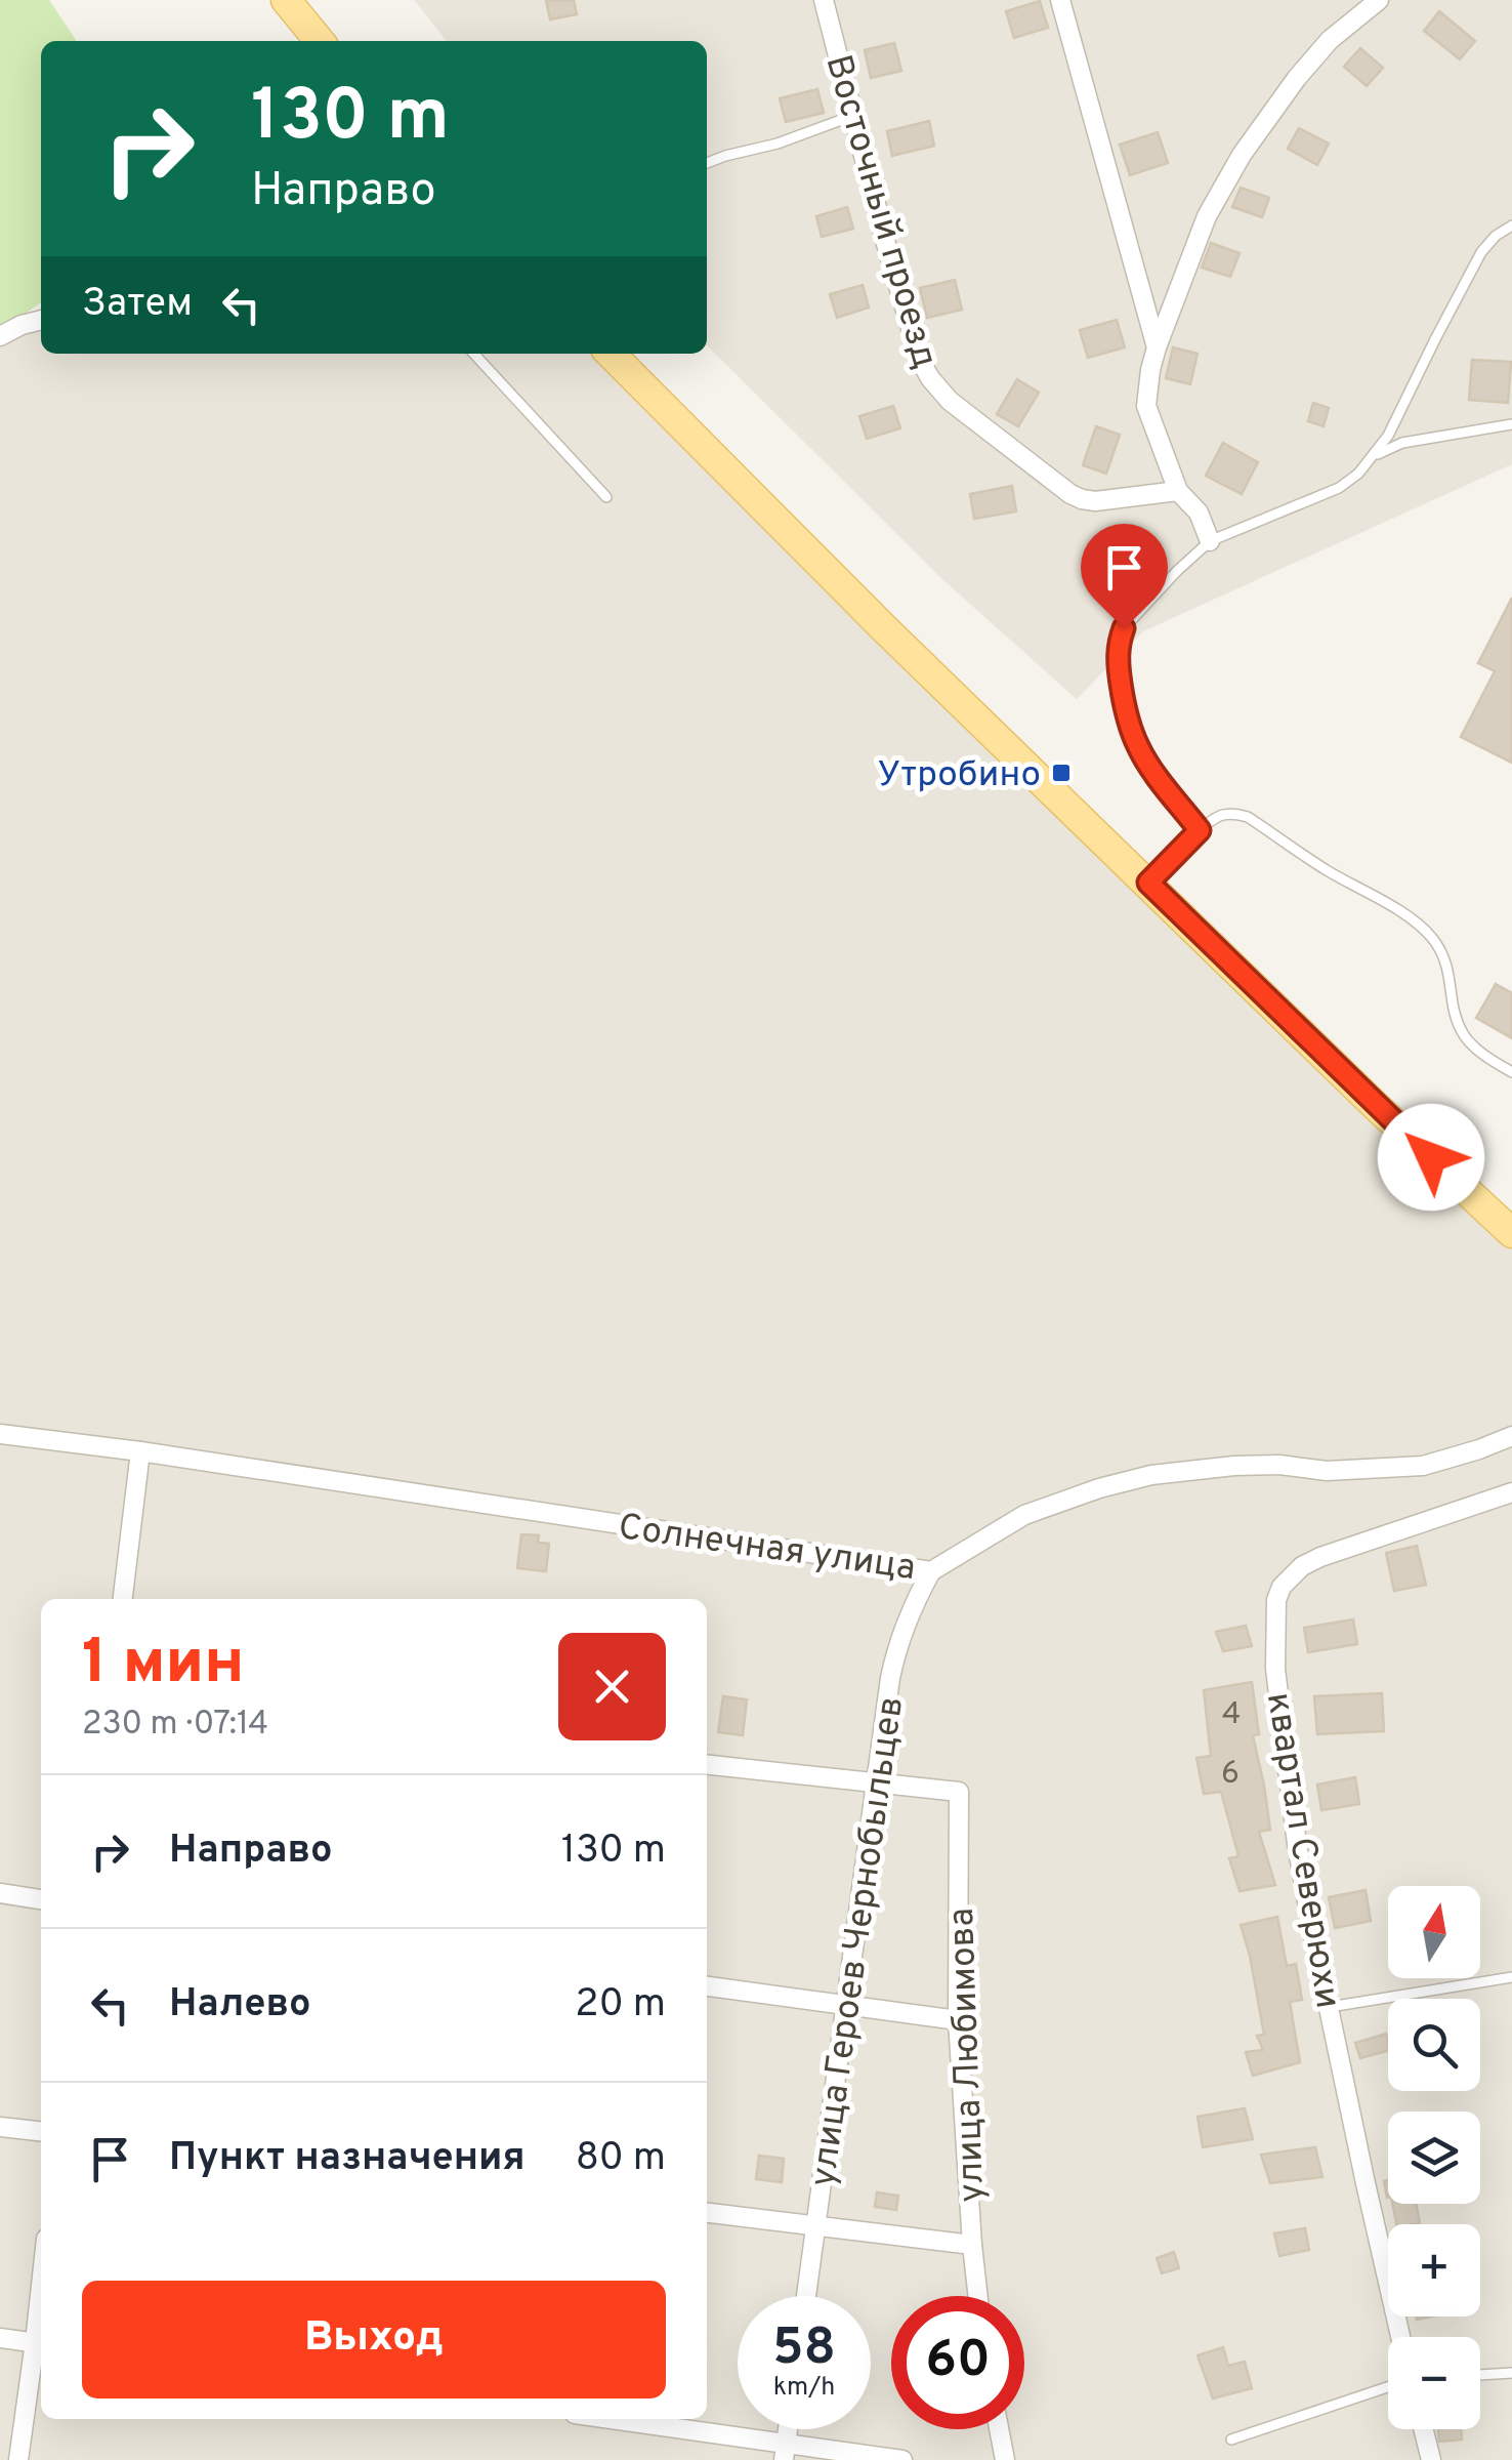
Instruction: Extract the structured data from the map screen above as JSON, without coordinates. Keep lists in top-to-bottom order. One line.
{"streets":{"street":["Восточный проезд","Солнечная улица","квартал Северюхи","улица Героев Чернобыльцев","улица Любимова"]},"crossings":[["Солнечная улица","улица Героев Чернобыльцев"],["улица Героев Чернобыльцев","улица Любимова"]],"places":{"transit":["Утробино"]},"house_numbers":["4","6"],"north":"top","page":{"turn":["130 m","Направо"],"then":"Затем","heading":["1 мин","230 m · 07:14"],"list":[{"name":"Направо","value":"130 m"},{"name":"Налево","value":"20 m"},{"name":"Пункт назначения","value":"80 m"}],"map_buttons":["+","−"],"buttons":"Выход","speed":"58 km/h","limit":"60"}}
